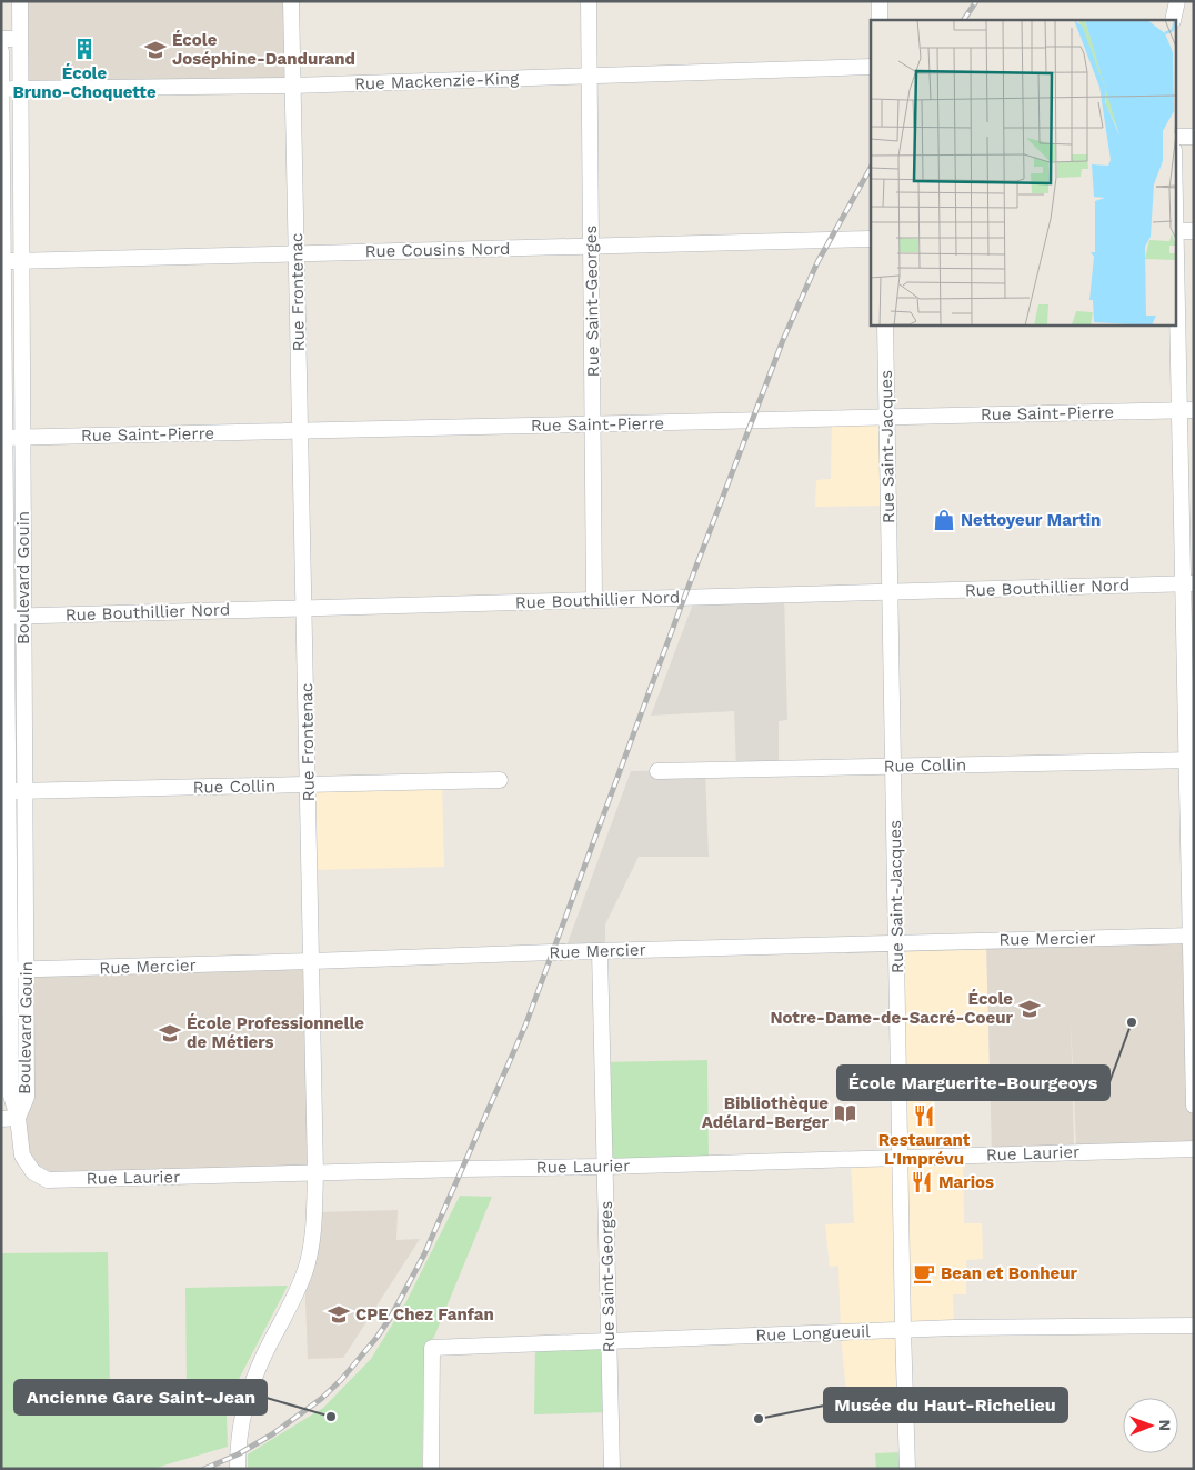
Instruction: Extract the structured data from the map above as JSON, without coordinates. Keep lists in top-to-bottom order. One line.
{"streets":{"street":["Rue Mackenzie-King","Rue Cousins Nord","Rue Frontenac","Rue Saint-Georges","Rue Saint-Pierre","Rue Saint-Jacques","Boulevard Gouin","Rue Bouthillier Nord","Rue Collin","Rue Mercier","Rue Laurier","Rue Longueuil"]},"crossings":[["Rue Mackenzie-King","Rue Frontenac"],["Rue Mackenzie-King","Rue Saint-Georges"],["Rue Mackenzie-King","Boulevard Gouin"],["Rue Cousins Nord","Rue Frontenac"],["Rue Cousins Nord","Rue Saint-Georges"],["Rue Cousins Nord","Boulevard Gouin"],["Rue Frontenac","Rue Saint-Pierre"],["Rue Frontenac","Rue Bouthillier Nord"],["Rue Frontenac","Rue Collin"],["Rue Frontenac","Rue Mercier"],["Rue Frontenac","Rue Laurier"],["Rue Saint-Georges","Rue Saint-Pierre"],["Rue Saint-Georges","Rue Bouthillier Nord"],["Rue Saint-Georges","Rue Mercier"],["Rue Saint-Georges","Rue Laurier"],["Rue Saint-Georges","Rue Longueuil"],["Rue Saint-Pierre","Rue Saint-Jacques"],["Rue Saint-Pierre","Boulevard Gouin"],["Rue Saint-Jacques","Rue Bouthillier Nord"],["Rue Saint-Jacques","Rue Collin"],["Rue Saint-Jacques","Rue Mercier"],["Rue Saint-Jacques","Rue Laurier"],["Rue Saint-Jacques","Rue Longueuil"],["Boulevard Gouin","Rue Bouthillier Nord"],["Boulevard Gouin","Rue Collin"],["Boulevard Gouin","Rue Mercier"],["Boulevard Gouin","Rue Laurier"]],"places":{"building":["École Bruno-Choquette"],"school or university":["École Joséphine-Dandurand","École Notre-Dame-de-Sacré-Coeur","École Professionnelle de Métiers","CPE Chez Fanfan"],"shop":["Nettoyeur Martin"],"other":["École Marguerite-Bourgeoys","Ancienne Gare Saint-Jean","Musée du Haut-Richelieu"],"library":["Bibliothèque Adélard-Berger"],"restaurant":["Restaurant L'Imprévu","Marios"],"cafe":["Bean et Bonheur"]},"north":"right"}
